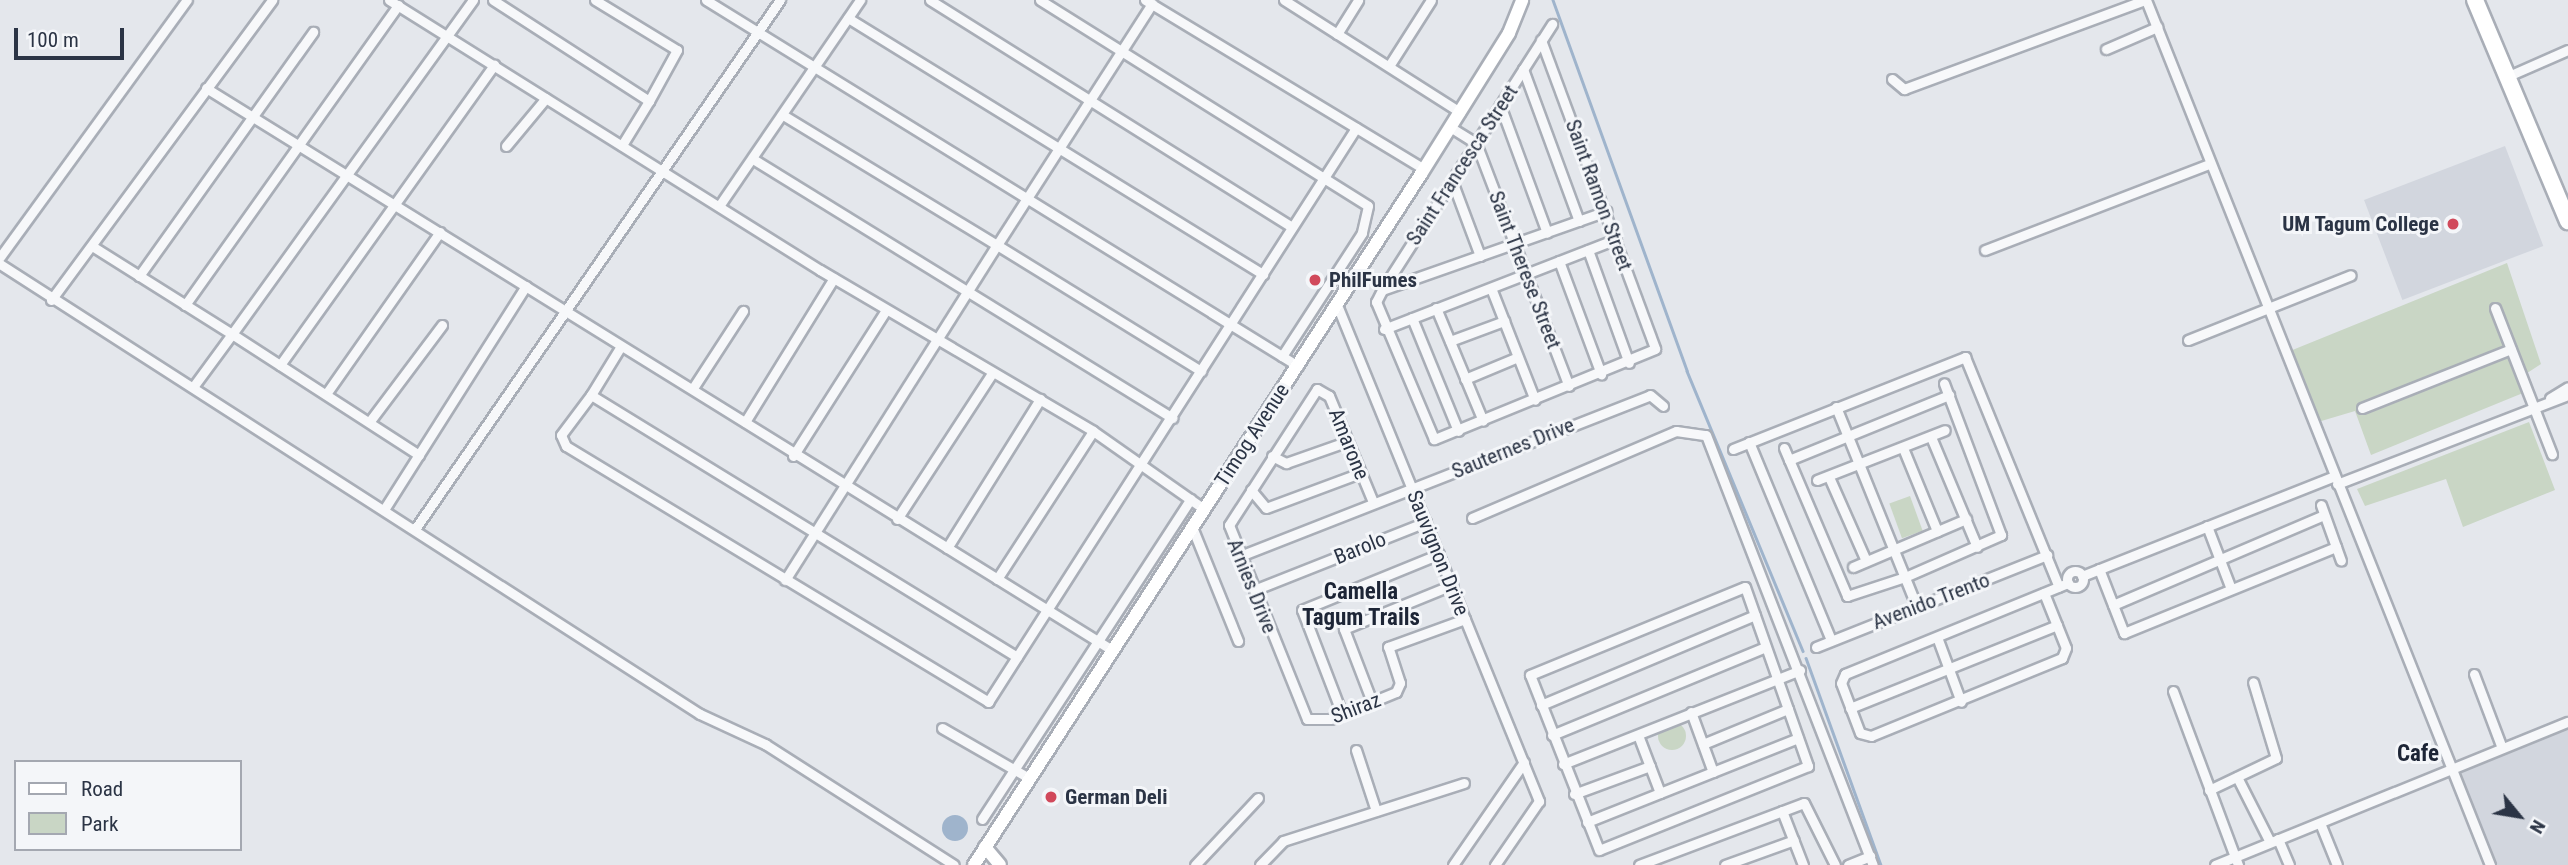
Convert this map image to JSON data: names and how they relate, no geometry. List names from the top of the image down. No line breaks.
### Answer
{"streets":{"main road":["Timog Avenue"],"street":["Saint Francesca Street","Saint Ramon Street","Saint Therese Street","Amarone","Sauternes Drive","Barolo","Sauvignon Drive","Arnies Drive","Avenido Trento","Shiraz"]},"crossings":[["Saint Francesca Street","Saint Ramon Street"],["Saint Francesca Street","Saint Therese Street"],["Timog Avenue","Sauvignon Drive"],["Amarone","Sauternes Drive"],["Amarone","Arnies Drive"],["Sauternes Drive","Sauvignon Drive"],["Sauternes Drive","Arnies Drive"],["Barolo","Sauvignon Drive"],["Barolo","Arnies Drive"],["Sauvignon Drive","Shiraz"],["Arnies Drive","Shiraz"]],"districts":["Camella Tagum Trails","Cafe"],"places":["UM Tagum College","PhilFumes","German Deli"],"legend":["Road","Park"],"scale_bar":"100 m","north":"bottom right"}
